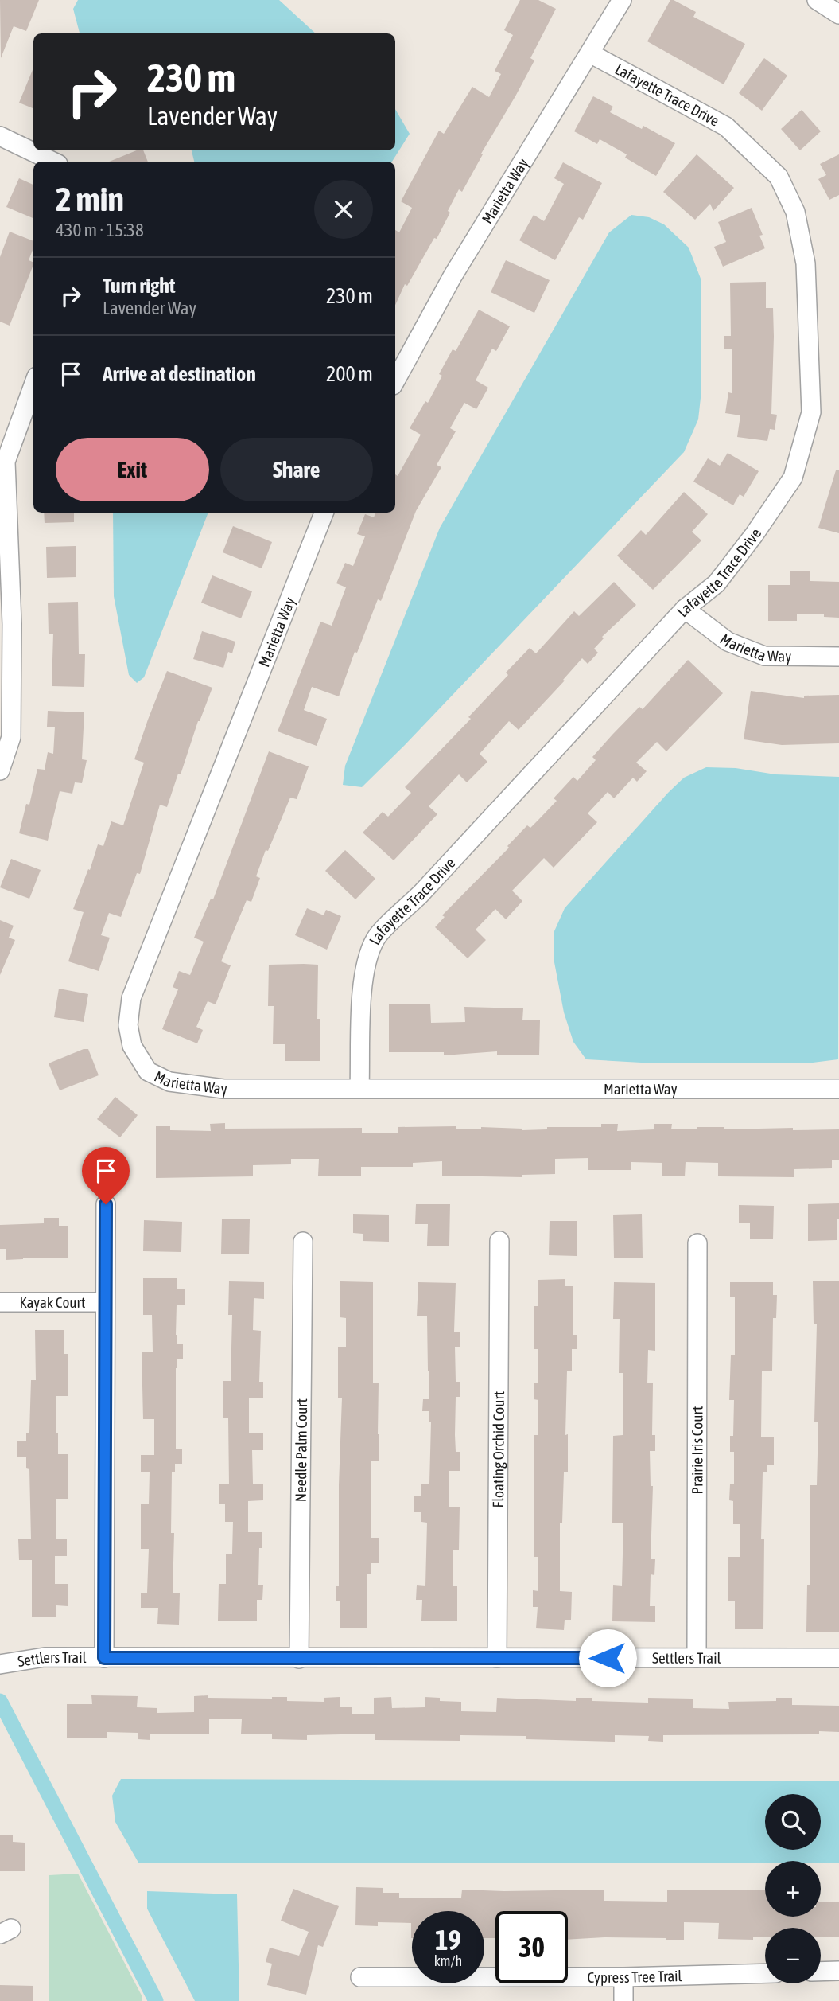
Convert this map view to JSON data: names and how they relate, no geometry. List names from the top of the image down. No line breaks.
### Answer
{"streets":{"street":["Lafayette Trace Drive","Marietta Way","Kayak Court","Floating Orchid Court","Needle Palm Court","Prairie Iris Court","Settlers Trail","Cypress Tree Trail"]},"crossings":[["Lafayette Trace Drive","Marietta Way"],["Floating Orchid Court","Settlers Trail"],["Needle Palm Court","Settlers Trail"],["Prairie Iris Court","Settlers Trail"]],"page":{"turn":["230 m","Lavender Way"],"heading":["2 min","430 m · 15:38"],"list":[{"name":"Turn right","note":"Lavender Way","value":"230 m"},{"name":"Arrive at destination","value":"200 m"}],"buttons":["Exit","Share"],"map_buttons":["+","−"],"speed":"19 km/h","limit":"30"}}
